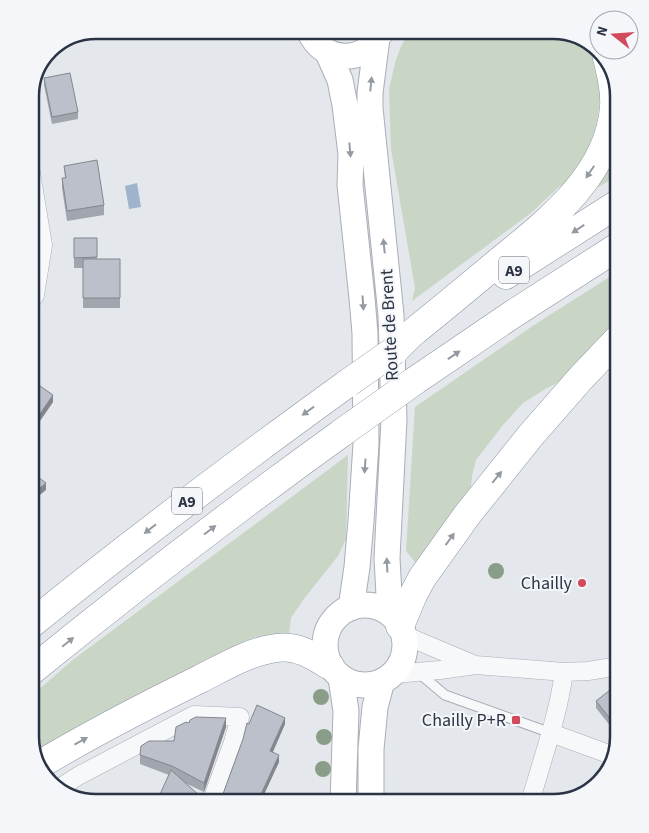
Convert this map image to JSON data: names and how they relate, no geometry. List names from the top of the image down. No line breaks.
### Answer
{"streets":{"highway":["A9"],"main road":["Route de Brent"]},"places":{"other":["Chailly"],"transit":["Chailly P+R"]},"north":"left"}
